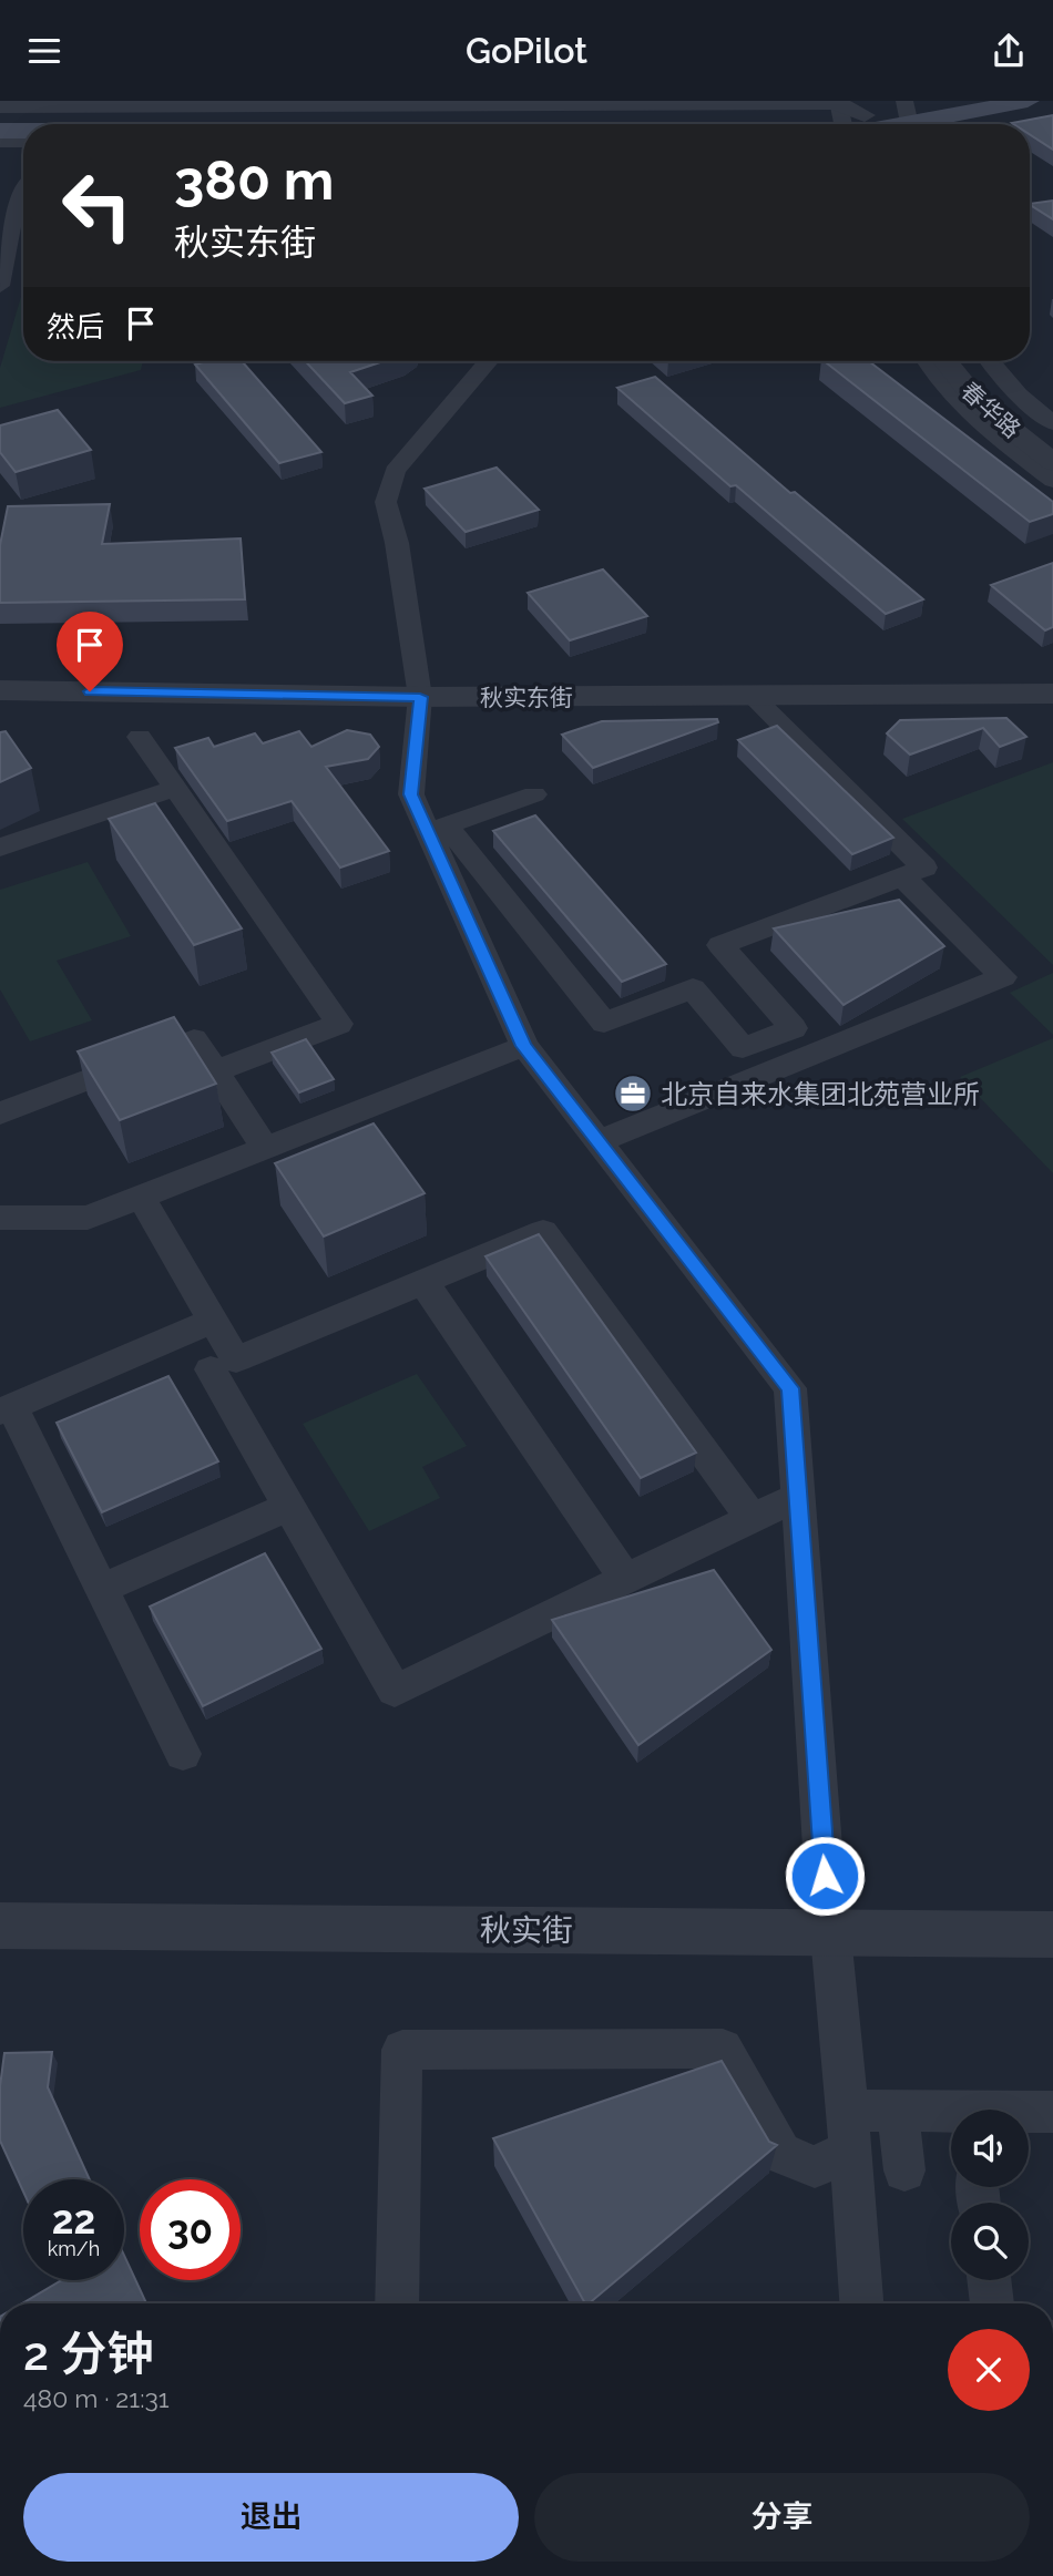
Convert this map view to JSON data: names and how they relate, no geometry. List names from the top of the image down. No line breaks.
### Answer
{"streets":{"street":["春华路","秋实东街","秋实街"]},"places":{"office":["北京自来水集团北苑营业所"]},"page":{"header":"GoPilot","turn":["380 m","秋实东街"],"then":"然后","speed":"22 km/h","limit":"30","heading":["2 分钟","480 m · 21:31"],"buttons":["退出","分享"]}}
